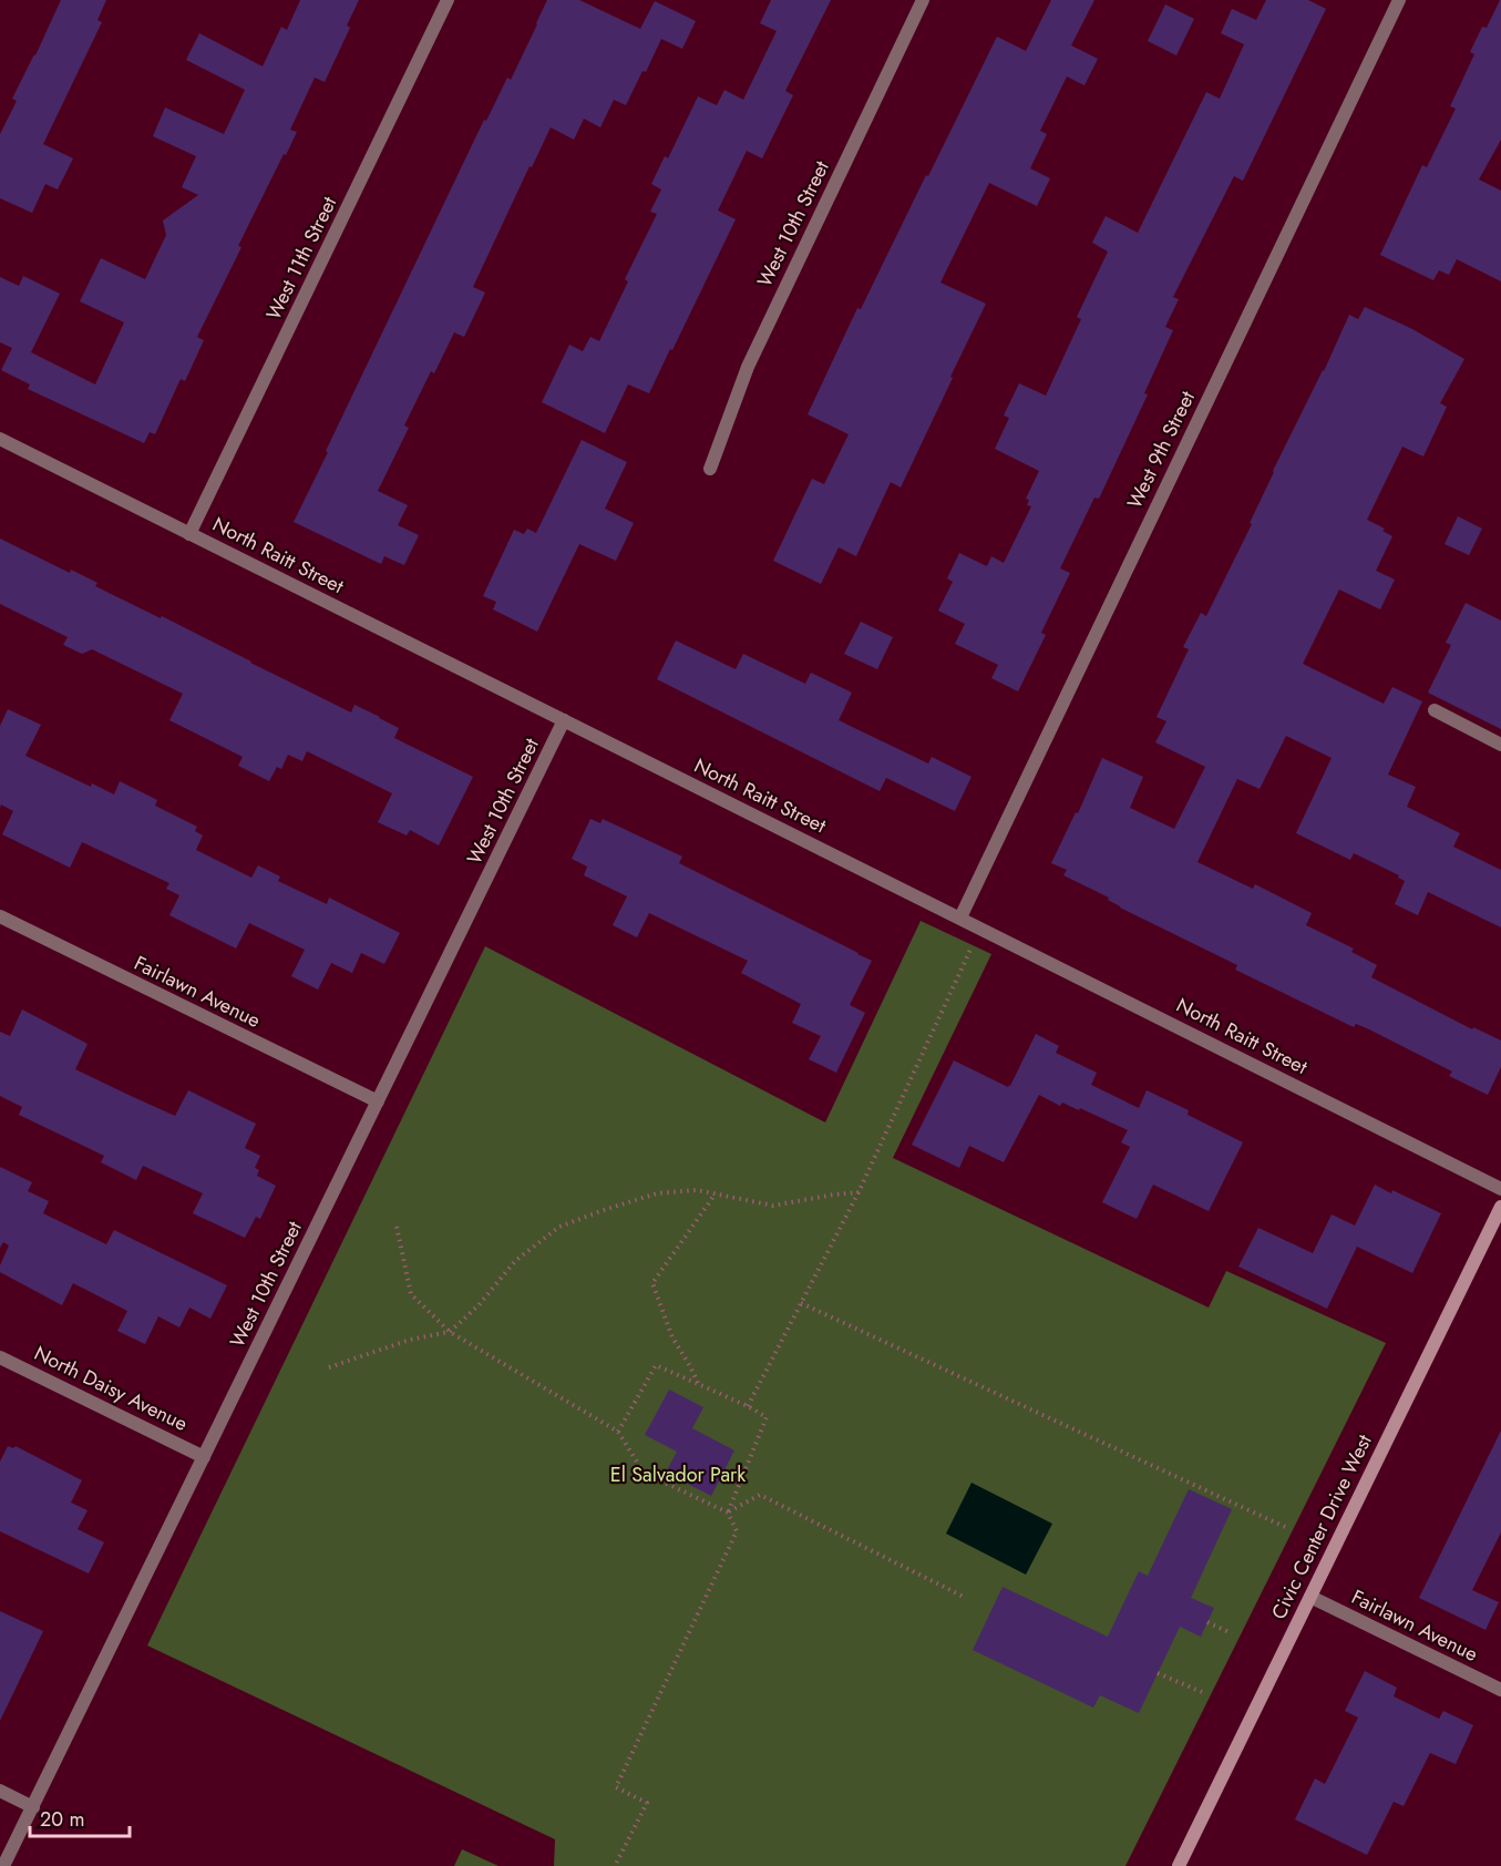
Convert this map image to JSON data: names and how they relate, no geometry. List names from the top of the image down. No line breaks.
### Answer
{"streets":{"main road":["Civic Center Drive West"],"street":["West 10th Street","West 11th Street","West 9th Street","North Raitt Street","Fairlawn Avenue","North Daisy Avenue"]},"crossings":[["West 10th Street","North Raitt Street"],["West 10th Street","Fairlawn Avenue"],["West 10th Street","North Daisy Avenue"],["West 11th Street","North Raitt Street"],["West 9th Street","North Raitt Street"],["Fairlawn Avenue","Civic Center Drive West"]],"parks":["El Salvador Park"],"scale_bar":"20 m"}
